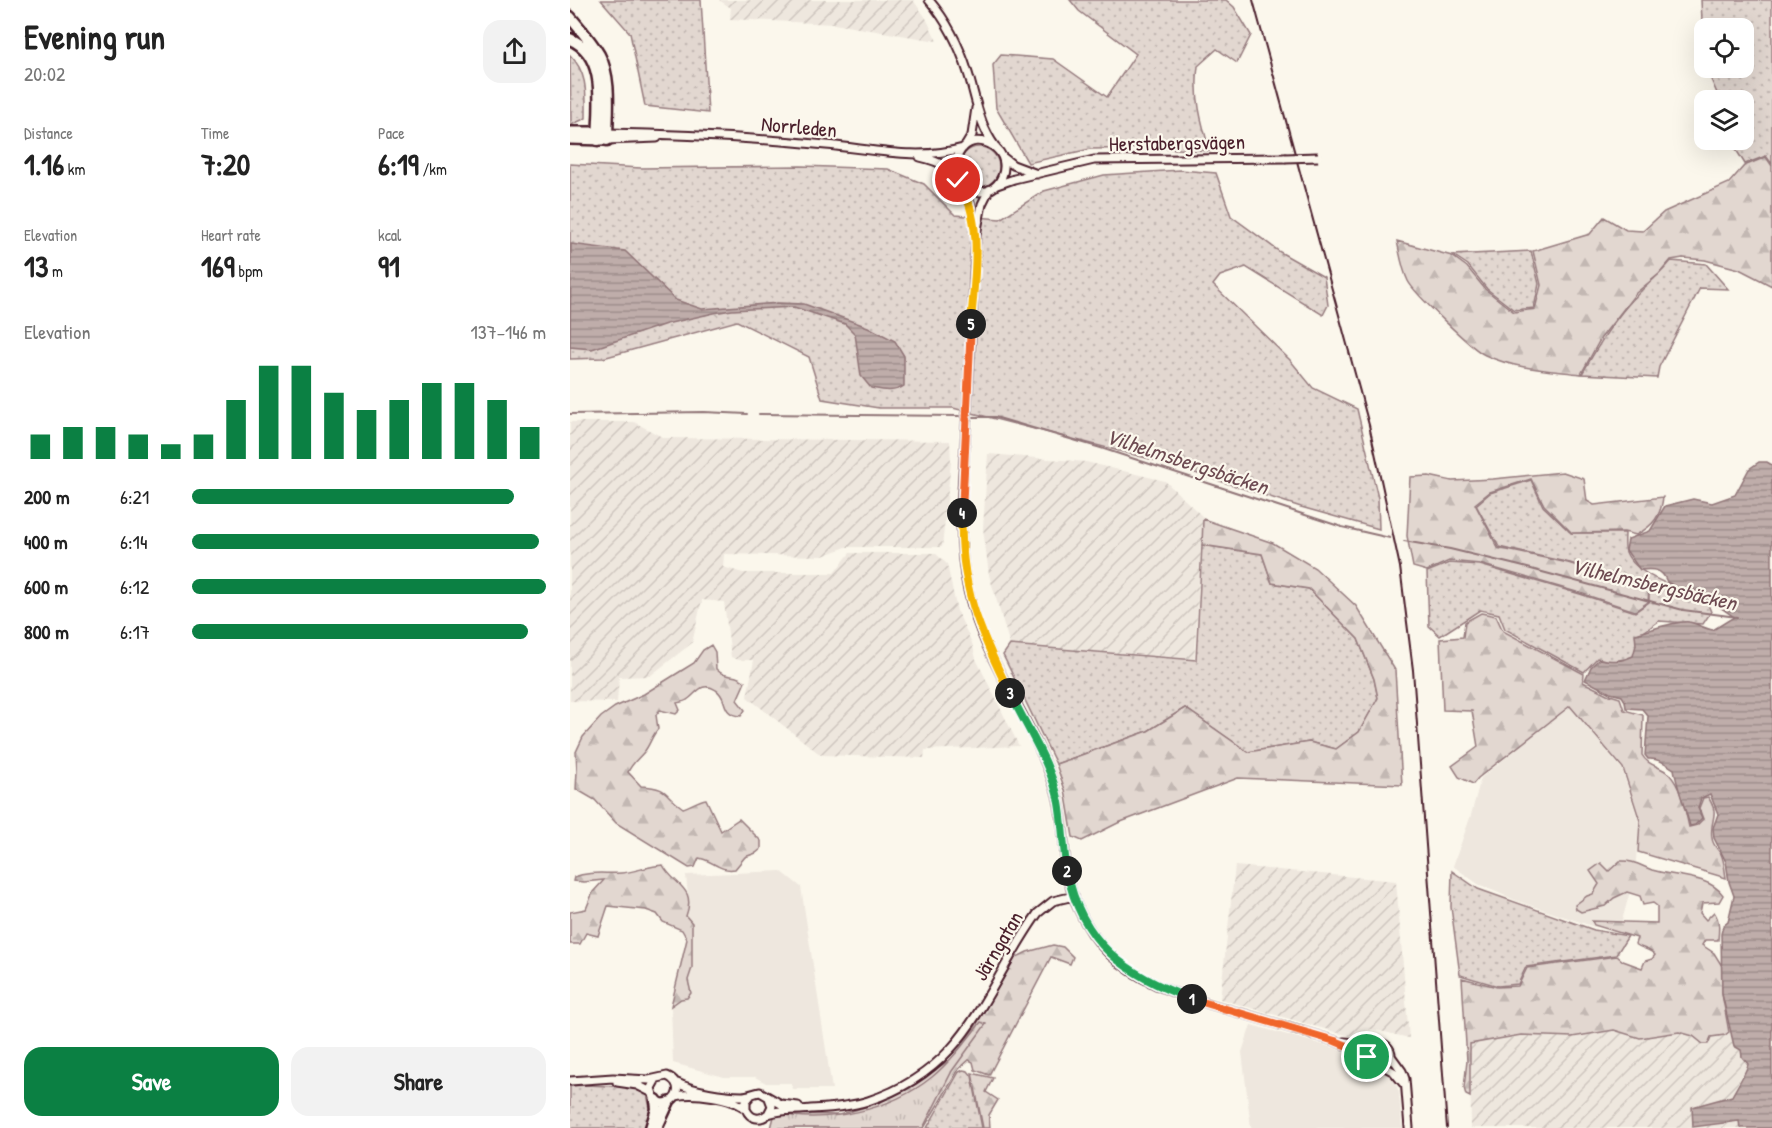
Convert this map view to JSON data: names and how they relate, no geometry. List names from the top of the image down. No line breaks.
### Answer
{"streets":{"street":["Norrleden","Herstabergsvägen","Järngatan"]},"water":["Vilhelmsbergsbäcken"],"page":{"heading":["Evening run","20:02"],"stats":[["Distance","1.16 km"],["Time","7:20"],["Pace","6:19 /km"],["Elevation","13 m"],["Heart rate","169 bpm"],["kcal","91"]],"chart":["Elevation","137–146 m"],"pins":["5","4","3","2","1"],"list":[{"name":"200 m","note":"6:21"},{"name":"400 m","note":"6:14"},{"name":"600 m","note":"6:12"},{"name":"800 m","note":"6:17"}],"buttons":["Save","Share"]}}
